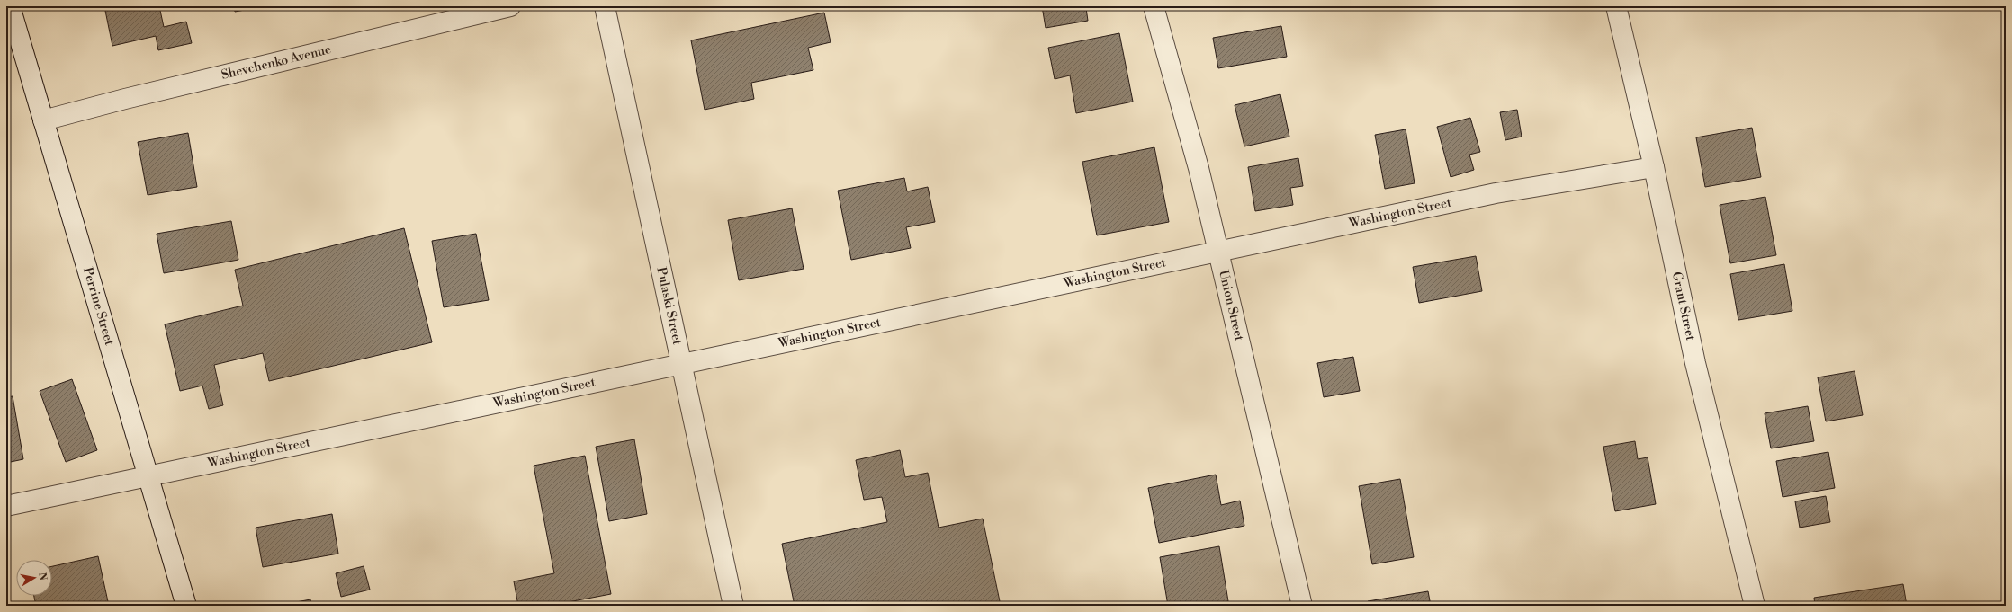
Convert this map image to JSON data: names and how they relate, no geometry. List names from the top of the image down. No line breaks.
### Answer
{"streets":{"street":["Shevchenko Avenue","Washington Street","Perrine Street","Pulaski Street","Union Street","Grant Street"]},"crossings":[["Shevchenko Avenue","Perrine Street"],["Washington Street","Perrine Street"],["Washington Street","Pulaski Street"],["Washington Street","Union Street"],["Washington Street","Grant Street"]],"north":"right"}
